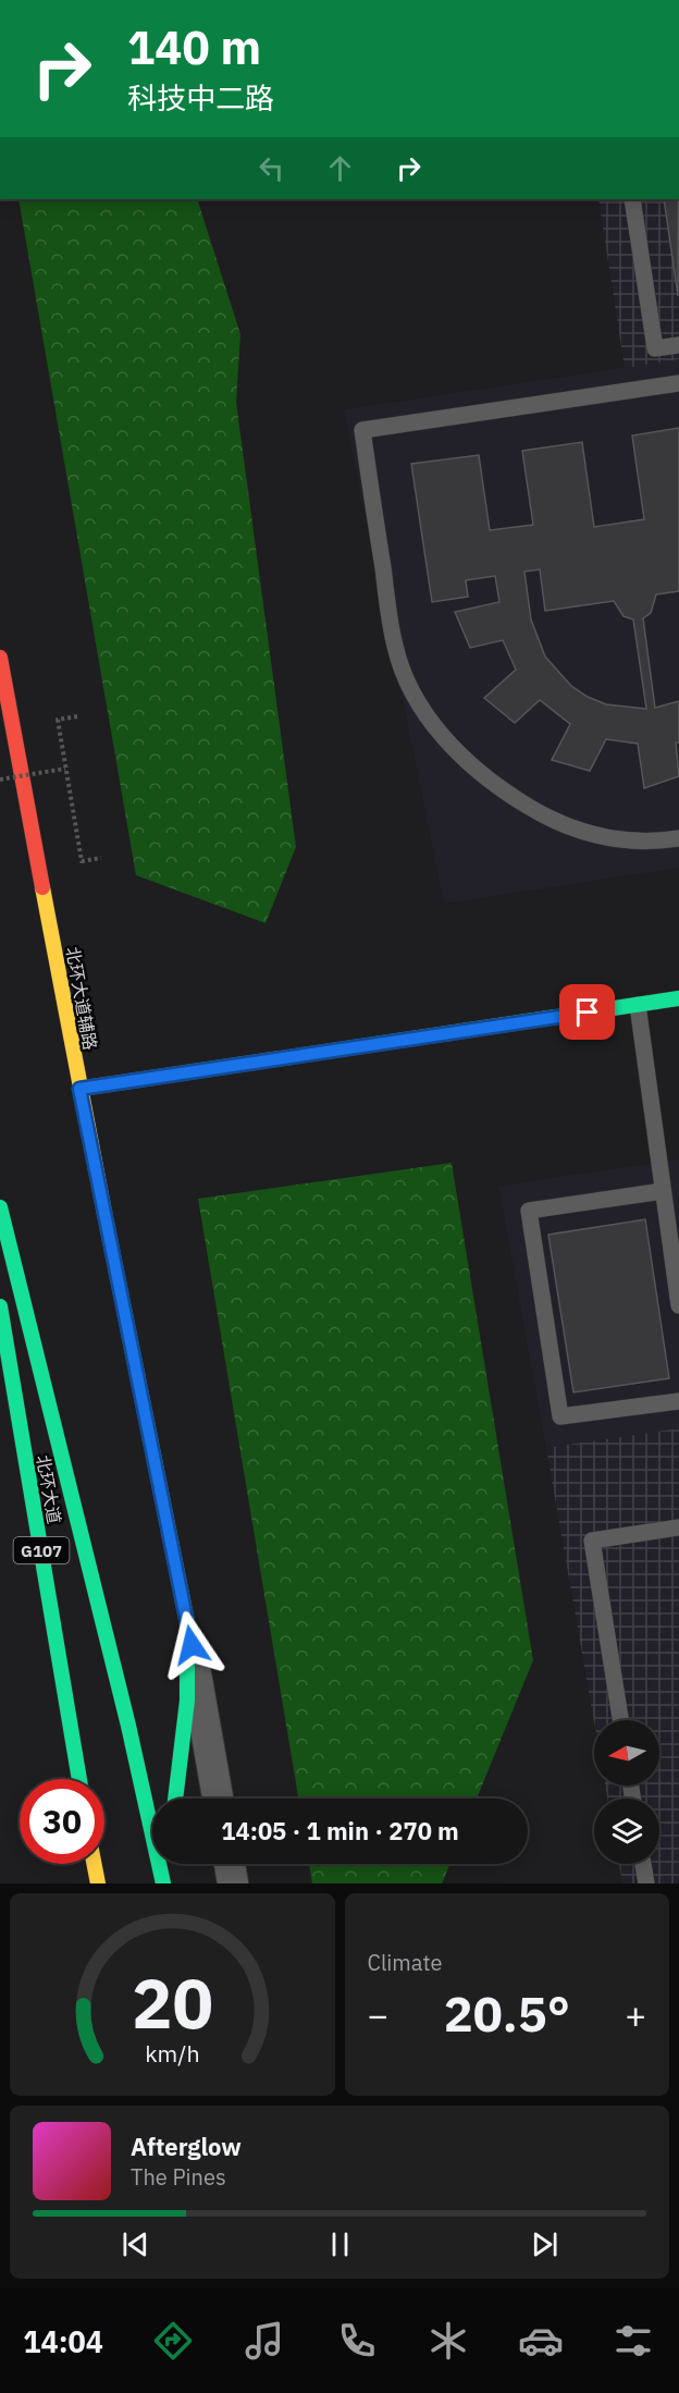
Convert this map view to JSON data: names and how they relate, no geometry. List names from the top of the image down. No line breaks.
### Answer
{"streets":{"main road":["北环大道辅路","北环大道","G107"]},"north":"left","page":{"turn":["140 m","科技中二路"],"limit":"30","trip":"14:05 · 1 min · 270 m","tile":"Climate","heat":["−","20.5°","+"],"song":["Afterglow","The Pines"],"tabs":"14:04","gauge":["20","km/h"]}}
